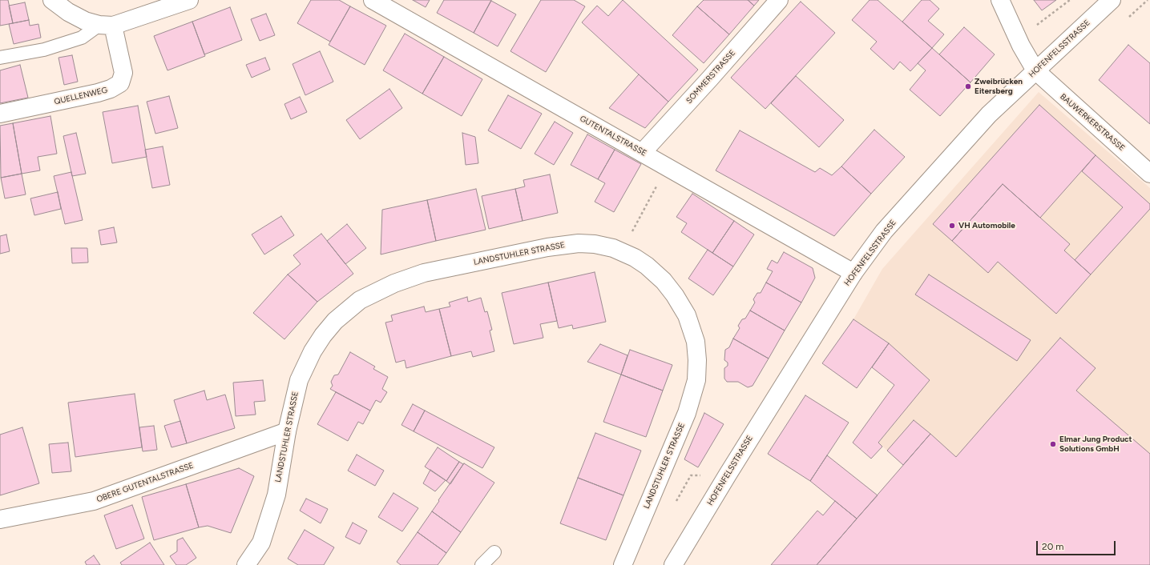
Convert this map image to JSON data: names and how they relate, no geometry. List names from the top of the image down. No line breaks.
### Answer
{"streets":{"street":["HOFENFELSSTRASSE","SOMMERSTRASSE","QUELLENWEG","BAUWERKERSTRASSE","GUTENTALSTRASSE","LANDSTUHLER STRASSE","OBERE GUTENTALSTRASSE"]},"crossings":[["HOFENFELSSTRASSE","BAUWERKERSTRASSE"],["HOFENFELSSTRASSE","GUTENTALSTRASSE"],["SOMMERSTRASSE","GUTENTALSTRASSE"],["LANDSTUHLER STRASSE","OBERE GUTENTALSTRASSE"]],"places":["Zweibrücken Eitersberg","VH Automobile","Elmar Jung Product Solutions GmbH"],"scale_bar":"20 m"}
